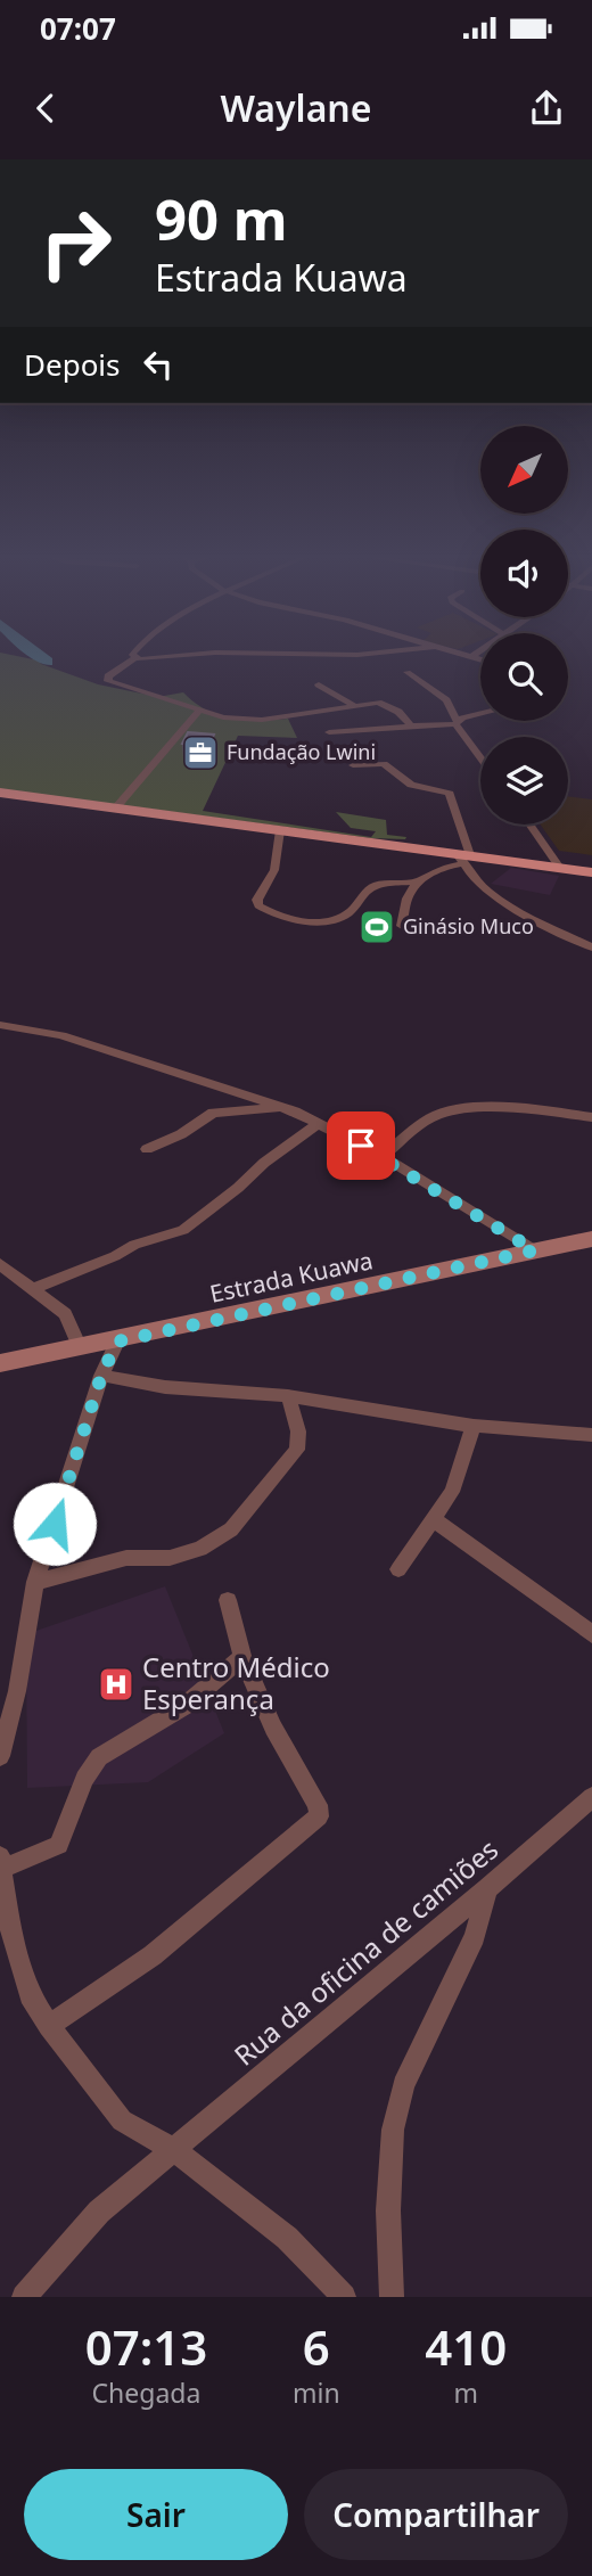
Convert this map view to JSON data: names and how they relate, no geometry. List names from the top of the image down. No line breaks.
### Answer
{"streets":{"street":["Estrada Kuawa","Rua da oficina de camiões"]},"places":{"office":["Fundação Lwini"],"sports":["Ginásio Muco"],"hospital":["Centro Médico Esperança"]},"north":"bottom left","page":{"status":"07:07","header":"Waylane","turn":["90 m","Estrada Kuawa"],"then":"Depois","eta":["07:13","Chegada","6","min","410","m"],"buttons":["Sair","Compartilhar"]}}
